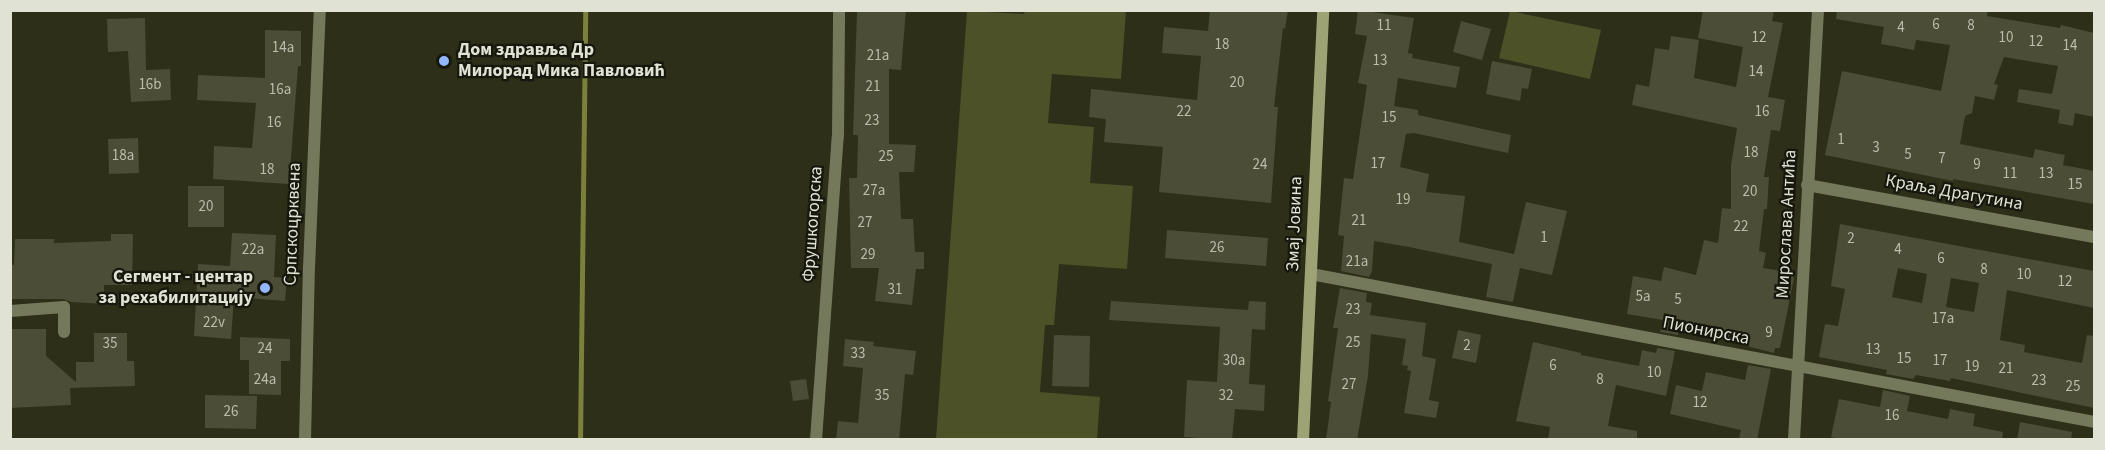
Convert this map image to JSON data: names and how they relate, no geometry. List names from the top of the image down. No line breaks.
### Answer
{"streets":{"street":["Краља Драгутина","Српскоцрквена","Фрушкогорска","Змај Јовина","Мирослава Антића","Пионирска"]},"crossings":[["Краља Драгутина","Мирослава Антића"],["Змај Јовина","Пионирска"],["Мирослава Антића","Пионирска"]],"places":["Дом здравља Др Милорад Мика Павловић","Сегмент - центар за рехабилитацију"],"house_numbers":["6","11","8","4","12","10","12","18","14","14a","21a","13","14","20","16b","21","16a","22","16","15","23","16","1","3","18","5","18a","25","7","17","24","9","18","11","13","15","27a","20","19","20","21","27","22","1","2","26","22a","4","29","6","21a","8","10","12","31","5a","5","23","17a","22v","9","25","35","2","24","13","33","15","30a","17","6","19","21","10","24a","8","23","27","25","35","32","12","26","16"]}
